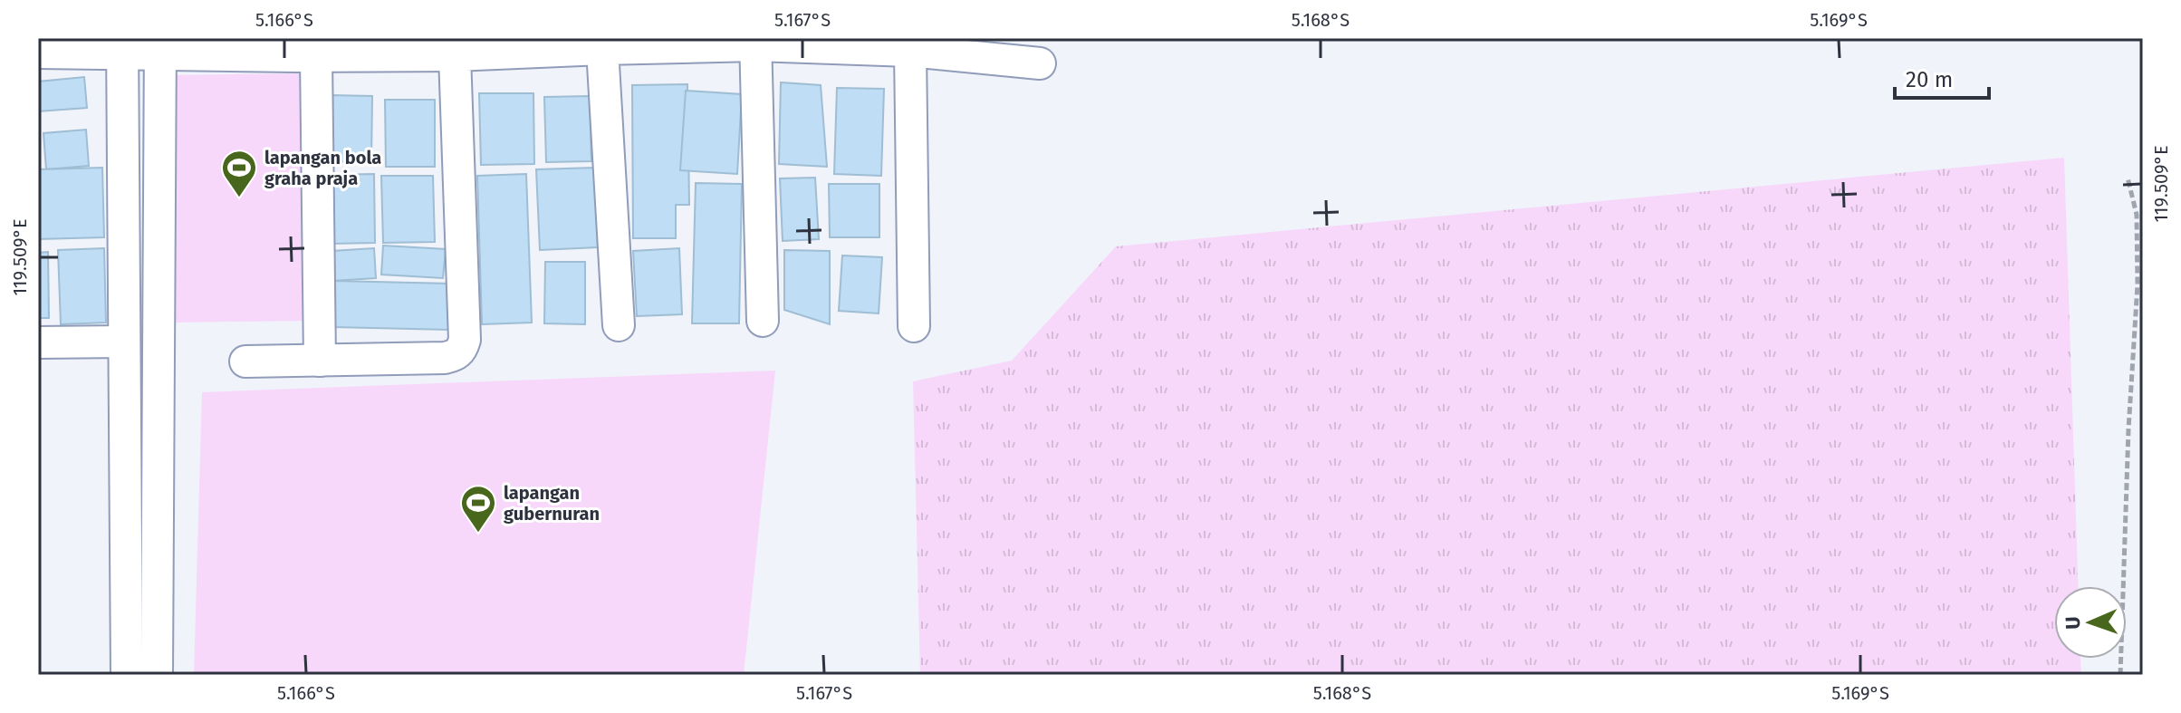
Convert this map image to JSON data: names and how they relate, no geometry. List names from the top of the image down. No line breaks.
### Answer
{"places":{"sports":["lapangan bola graha praja","lapangan gubernuran"]},"scale_bar":"20 m","north":"left","coordinates":["5.166°S","5.167°S","5.168°S","5.169°S","119.509°E"]}
